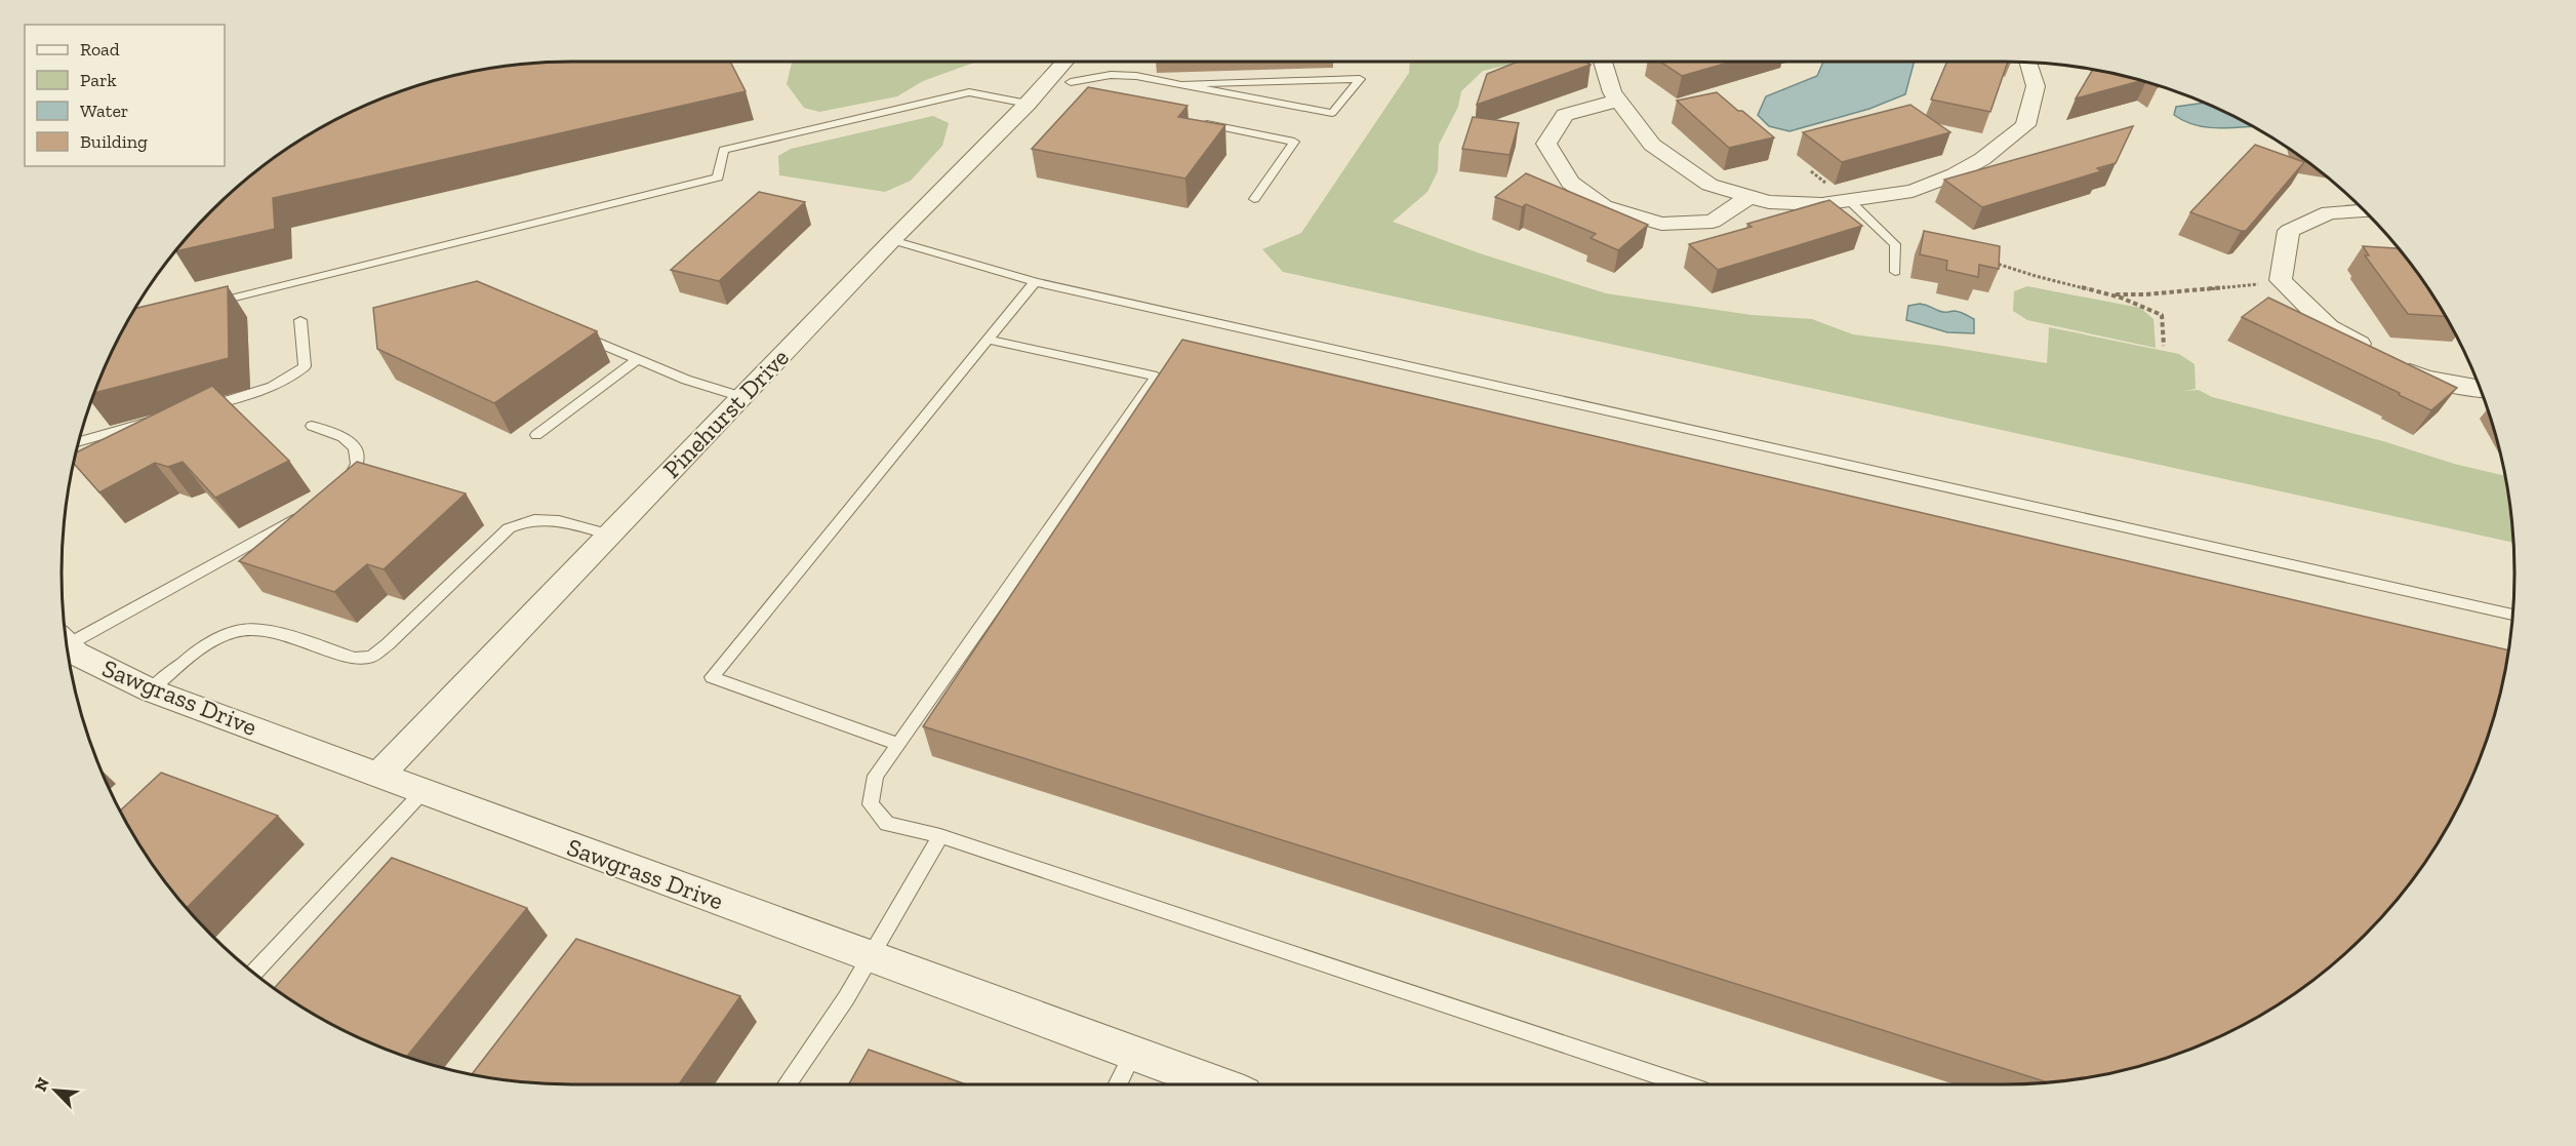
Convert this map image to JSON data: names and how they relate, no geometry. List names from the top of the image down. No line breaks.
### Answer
{"streets":{"street":["Pinehurst Drive","Sawgrass Drive"]},"crossings":[["Pinehurst Drive","Sawgrass Drive"]],"legend":["Road","Park","Water","Building"],"north":"top left"}
